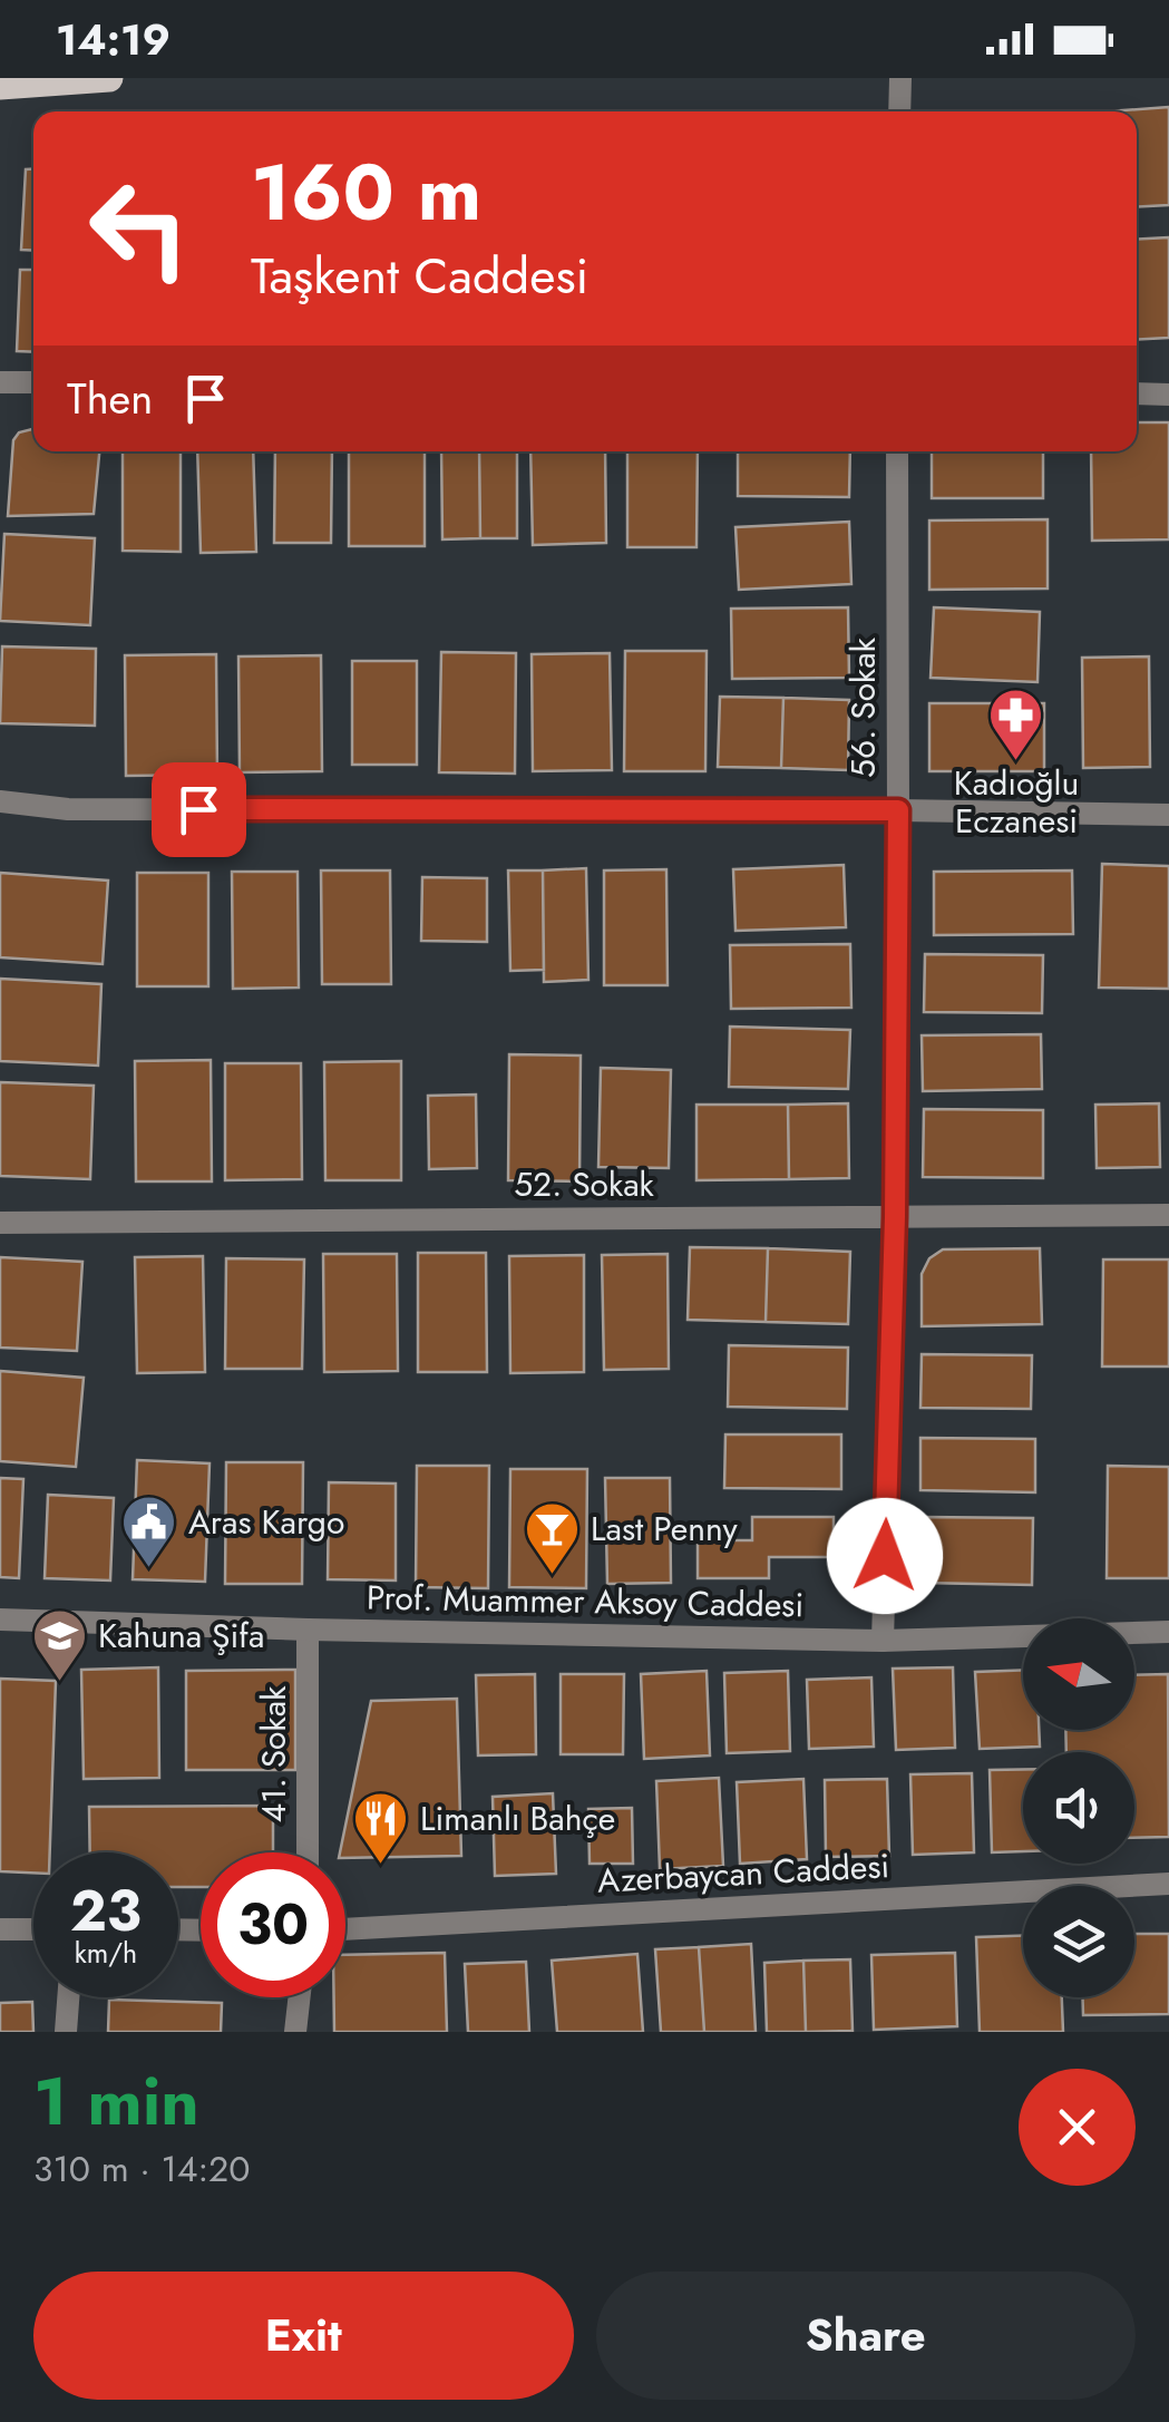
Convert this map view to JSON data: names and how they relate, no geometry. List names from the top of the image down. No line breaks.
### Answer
{"streets":{"street":["56. Sokak","52. Sokak","Prof. Muammer Aksoy Caddesi","41. Sokak","Azerbaycan Caddesi"]},"crossings":[["56. Sokak","52. Sokak"],["56. Sokak","Prof. Muammer Aksoy Caddesi"],["Prof. Muammer Aksoy Caddesi","41. Sokak"]],"places":{"pharmacy":["Kadıoğlu Eczanesi"],"public building":["Aras Kargo"],"bar":["Last Penny"],"school or university":["Kahuna Şifa"],"restaurant":["Limanlı Bahçe"]},"north":"left","page":{"status":"14:19","turn":["160 m","Taşkent Caddesi"],"then":"Then","speed":"23 km/h","limit":"30","heading":["1 min","310 m · 14:20"],"buttons":["Exit","Share"]}}
